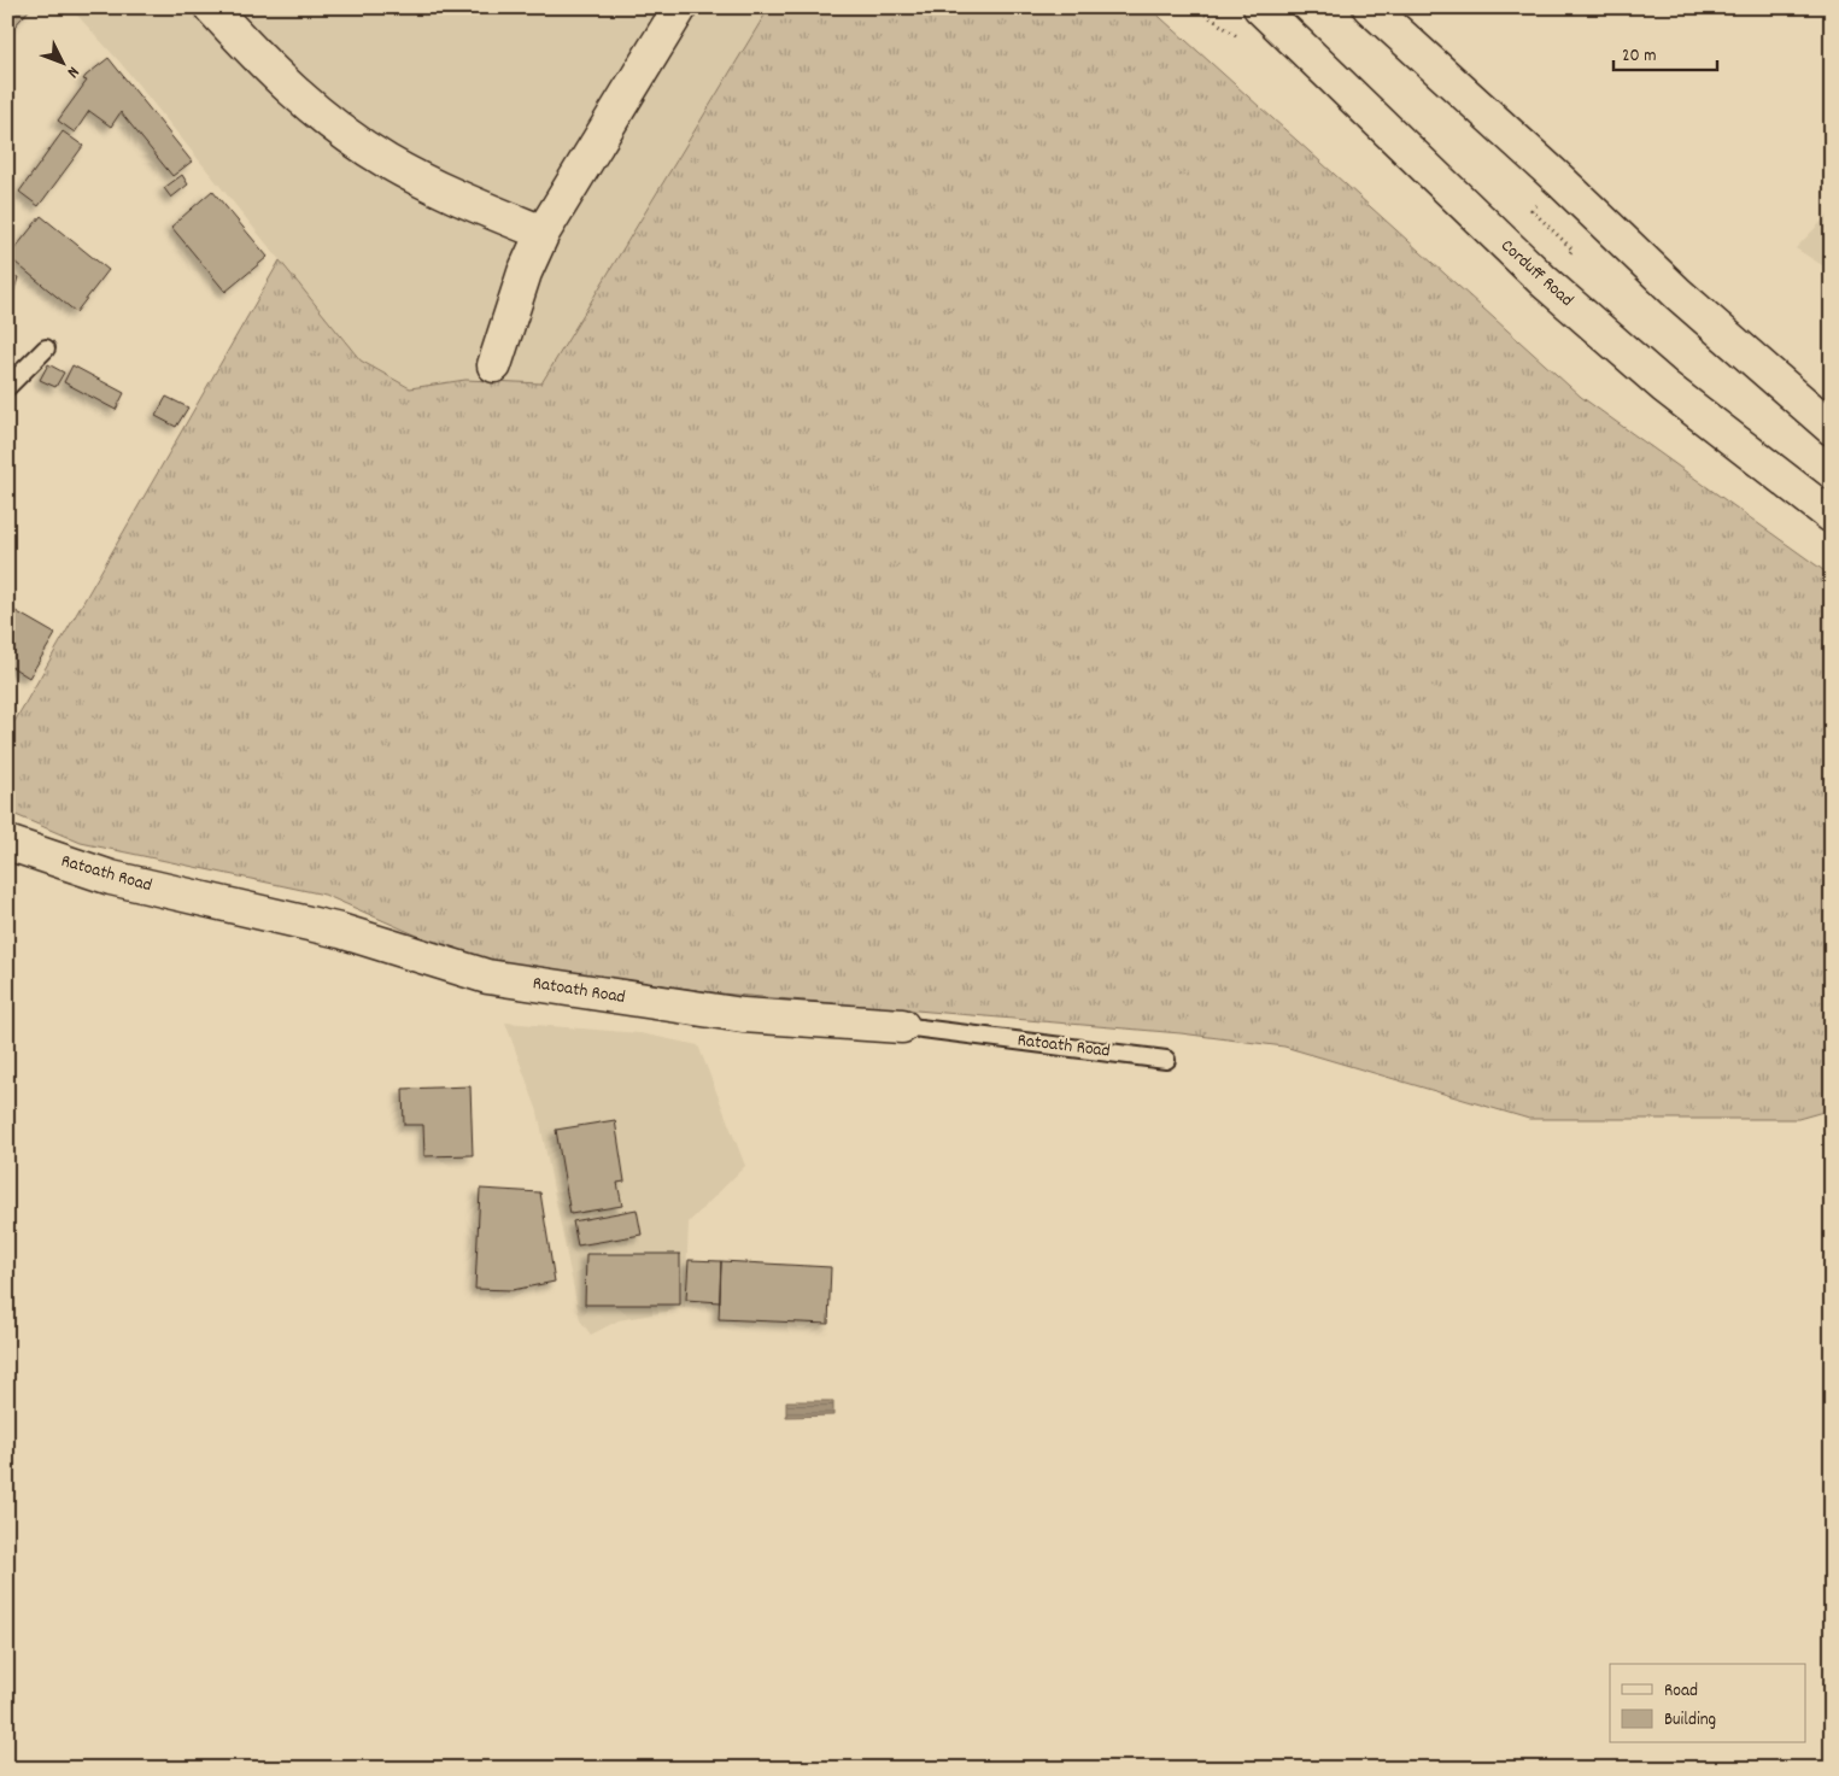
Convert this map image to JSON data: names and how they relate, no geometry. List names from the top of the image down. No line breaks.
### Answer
{"streets":{"street":["Corduff Road","Ratoath Road"]},"legend":["Road","Building"],"scale_bar":"20 m","north":"bottom right"}
